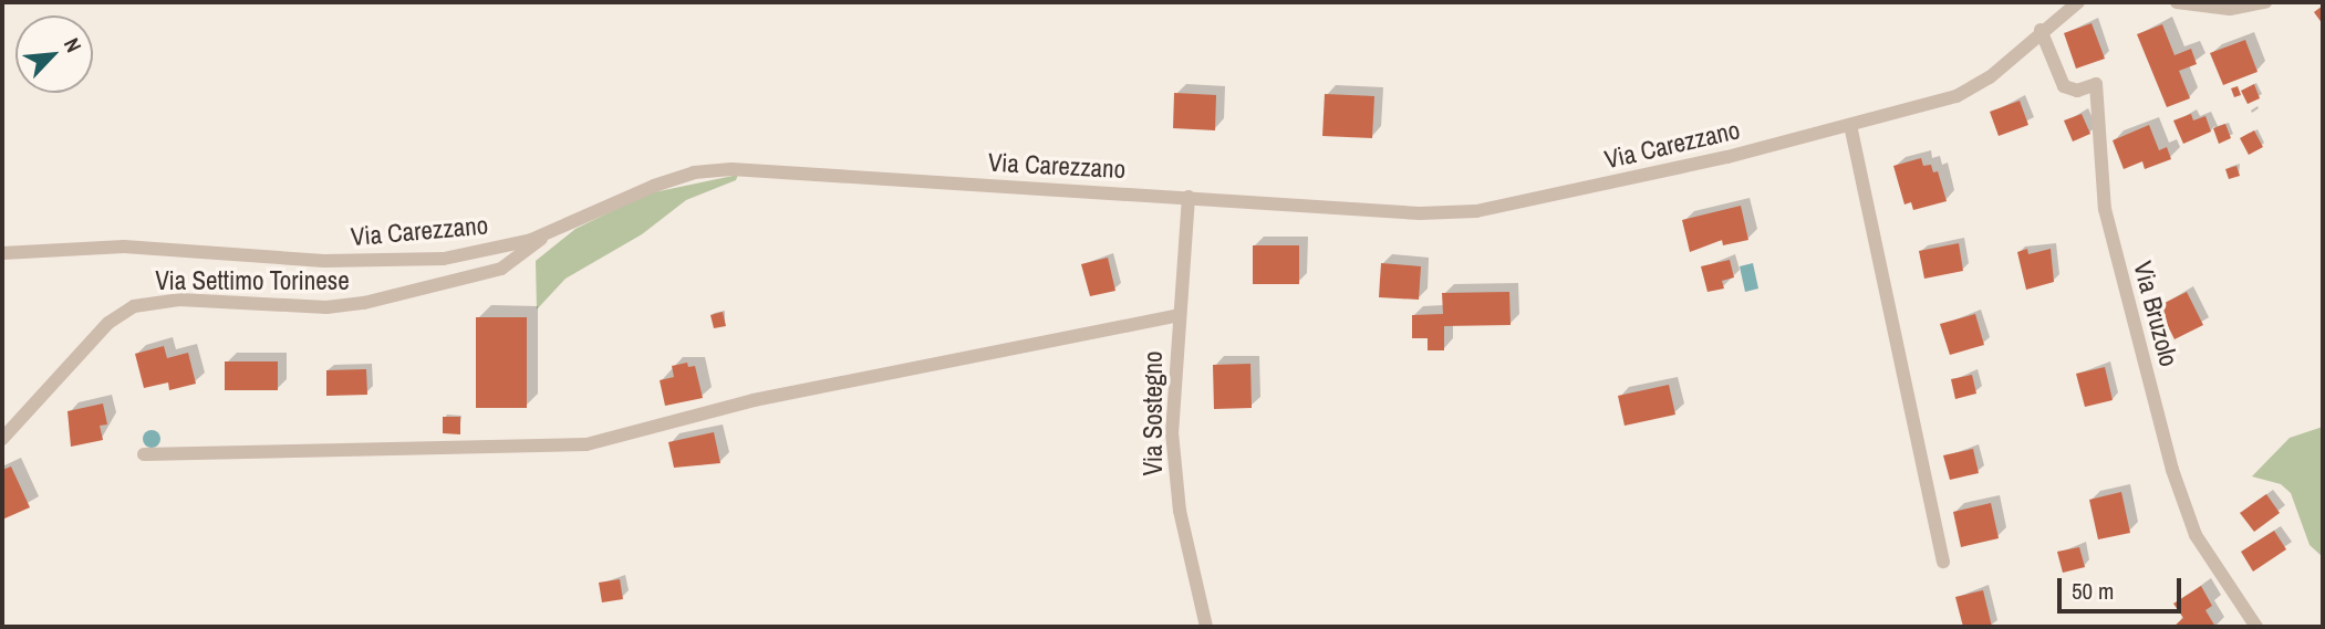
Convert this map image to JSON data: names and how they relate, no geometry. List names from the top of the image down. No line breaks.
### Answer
{"streets":{"street":["Via Carezzano","Via Settimo Torinese","Via Bruzolo","Via Sostegno"]},"crossings":[["Via Carezzano","Via Settimo Torinese"],["Via Carezzano","Via Bruzolo"],["Via Carezzano","Via Sostegno"]],"scale_bar":"50 m","north":"top right"}
